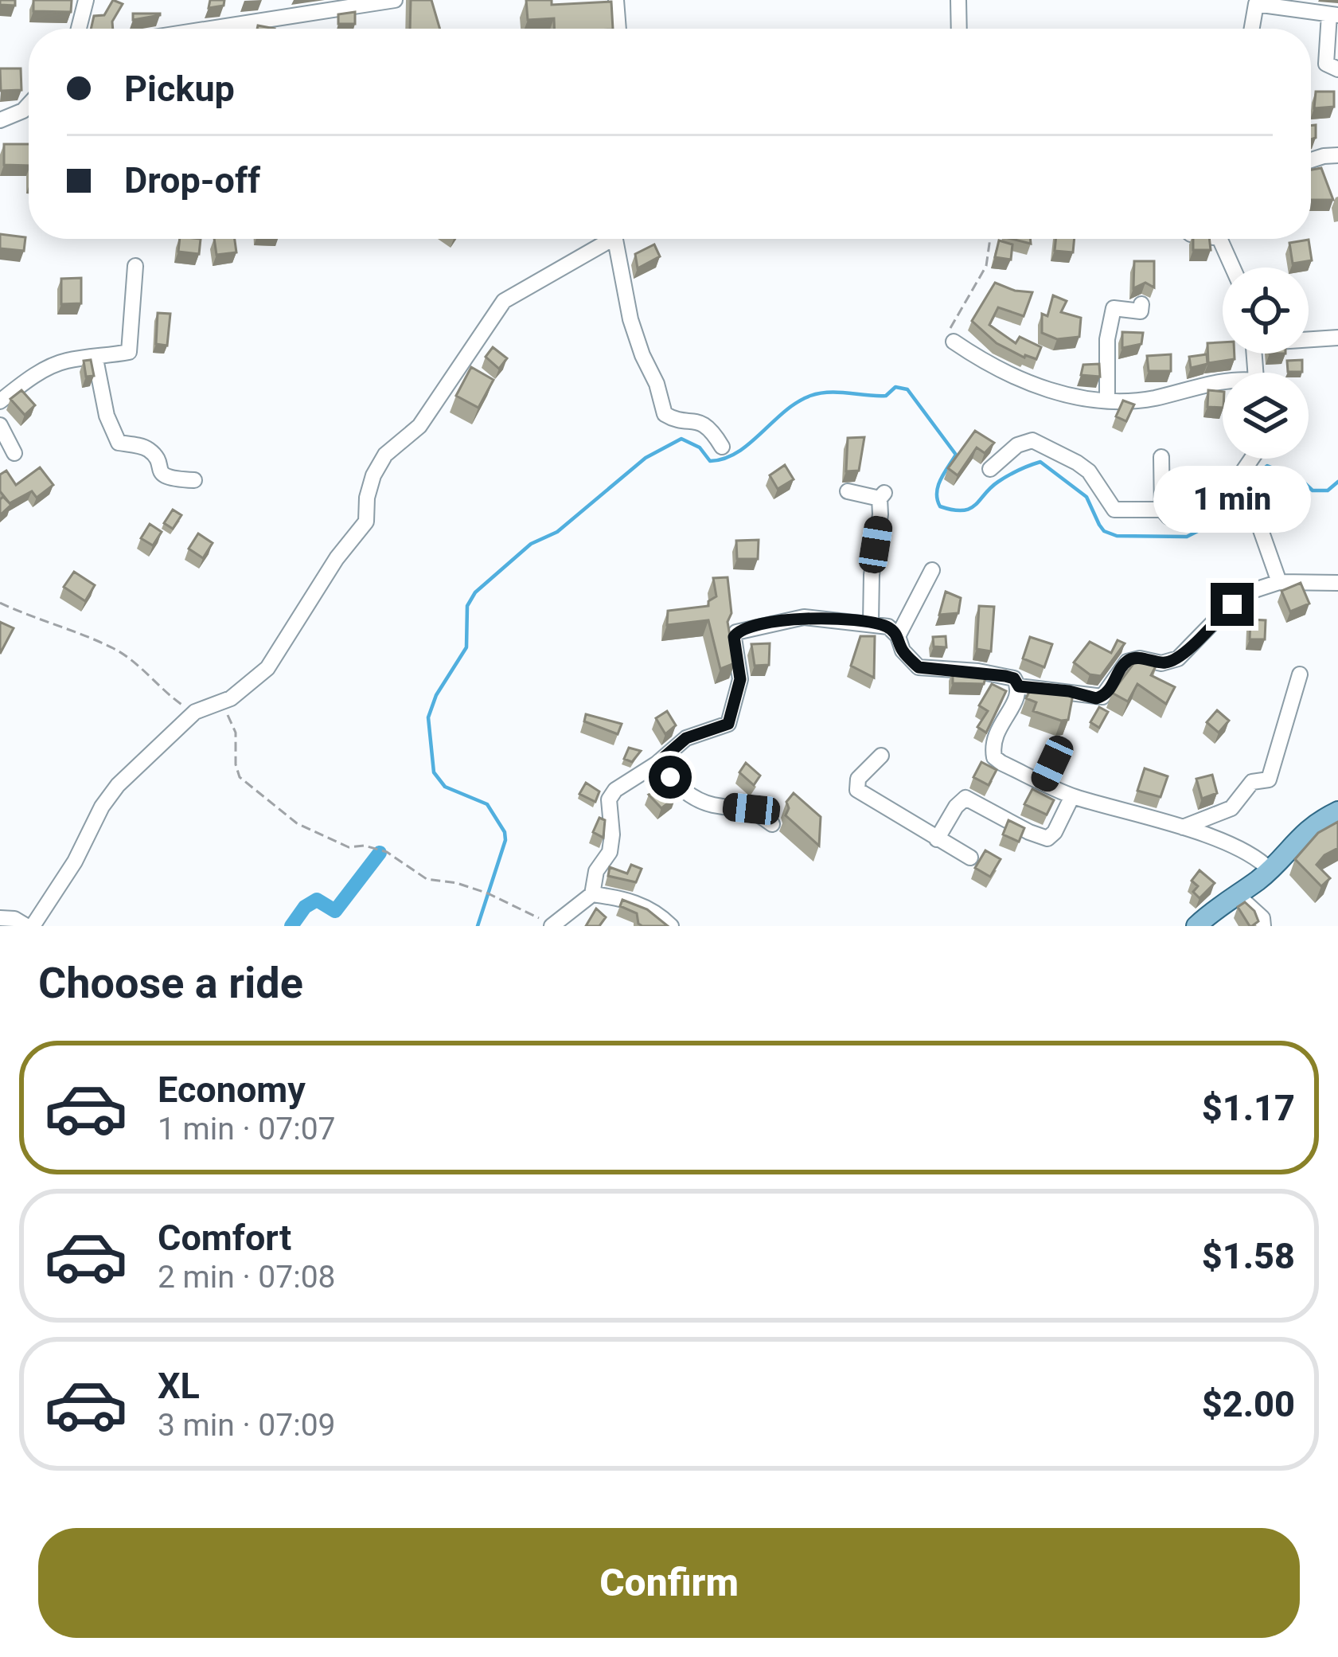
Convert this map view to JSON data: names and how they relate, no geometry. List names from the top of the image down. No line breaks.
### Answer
{"page":{"banner":["Pickup","Drop-off"],"bubble":"1 min","heading":"Choose a ride","list":[{"name":"Economy","note":"1 min · 07:07","value":"$1.17"},{"name":"Comfort","note":"2 min · 07:08","value":"$1.58"},{"name":"XL","note":"3 min · 07:09","value":"$2.00"}],"buttons":"Confirm"}}
